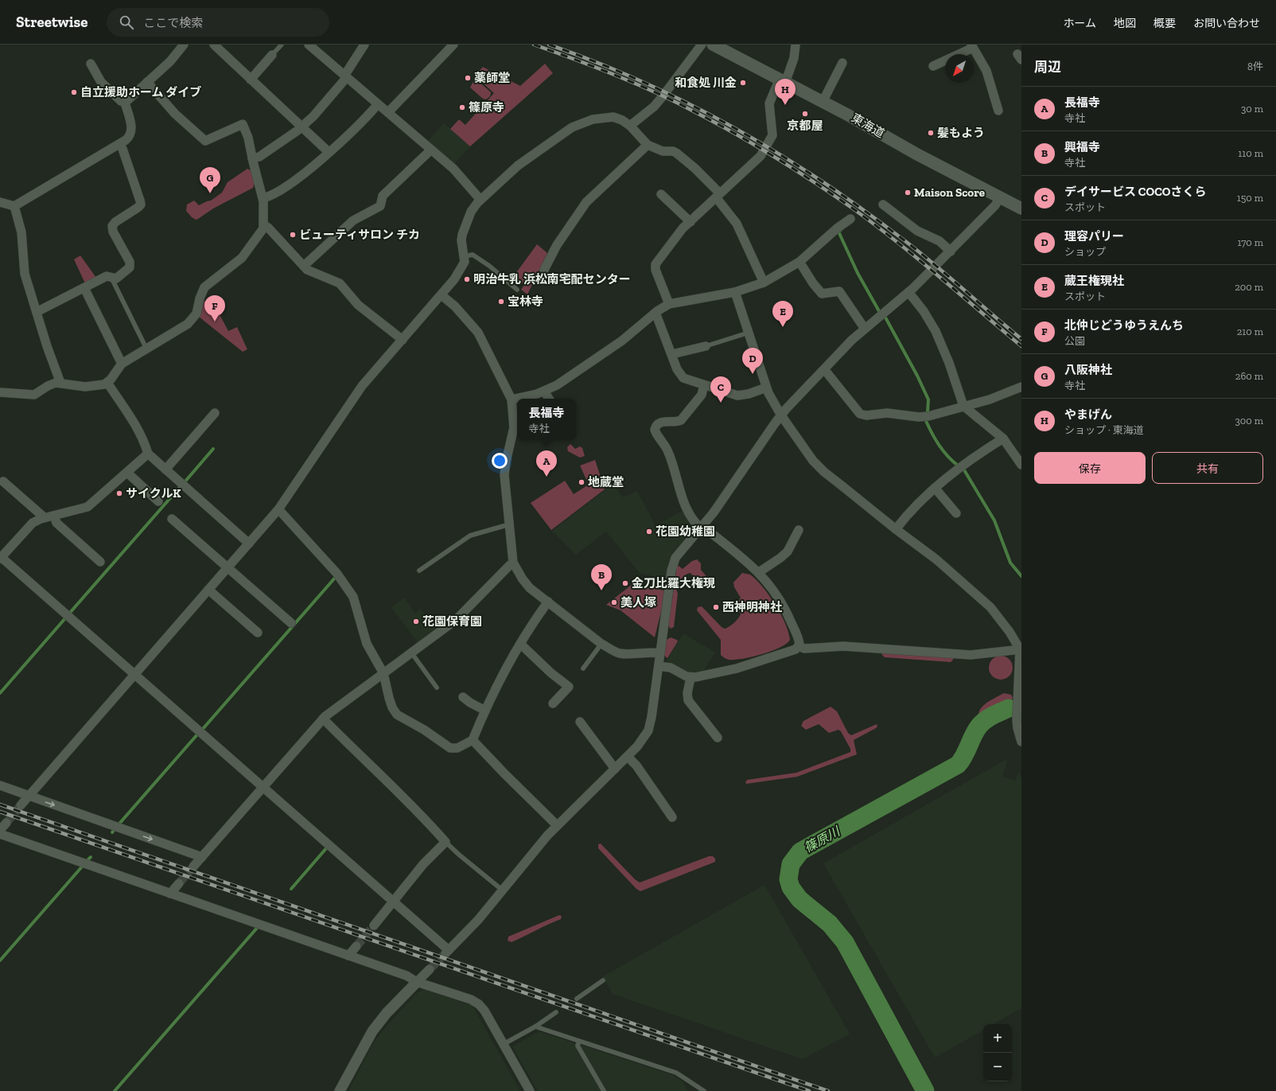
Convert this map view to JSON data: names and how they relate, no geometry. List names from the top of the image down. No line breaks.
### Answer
{"streets":{"main road":["東海道"]},"water":["篠原川"],"places":["薬師堂","和食処 川金","自立援助ホーム ダイブ","篠原寺","京都屋","髪もよう","Maison Score","ビューティサロン チカ","明治牛乳 浜松南宅配センター","宝林寺","地蔵堂","サイクルK","花園幼稚園","金刀比羅大権現","美人塚","西神明神社","花園保育園"],"north":"bottom left","page":{"header":"Streetwise","search":"ここで検索","nav":["ホーム","地図","概要","お問い合わせ"],"heading":["周辺","8件"],"pins":["H","G","F","E","D","C","A","B"],"list":[{"mark":"A","name":"長福寺","note":"寺社","value":"30 m"},{"mark":"B","name":"興福寺","note":"寺社","value":"110 m"},{"mark":"C","name":"デイサービス COCOさくら","note":"スポット","value":"150 m"},{"mark":"D","name":"理容パリー","note":"ショップ","value":"170 m"},{"mark":"E","name":"蔵王権現社","note":"スポット","value":"200 m"},{"mark":"F","name":"北仲じどうゆうえんち","note":"公園","value":"210 m"},{"mark":"G","name":"八阪神社","note":"寺社","value":"260 m"},{"mark":"H","name":"やまげん","note":"ショップ · 東海道","value":"300 m"}],"popup":["長福寺","寺社"],"buttons":["保存","共有"],"map_buttons":["+","−"]}}
